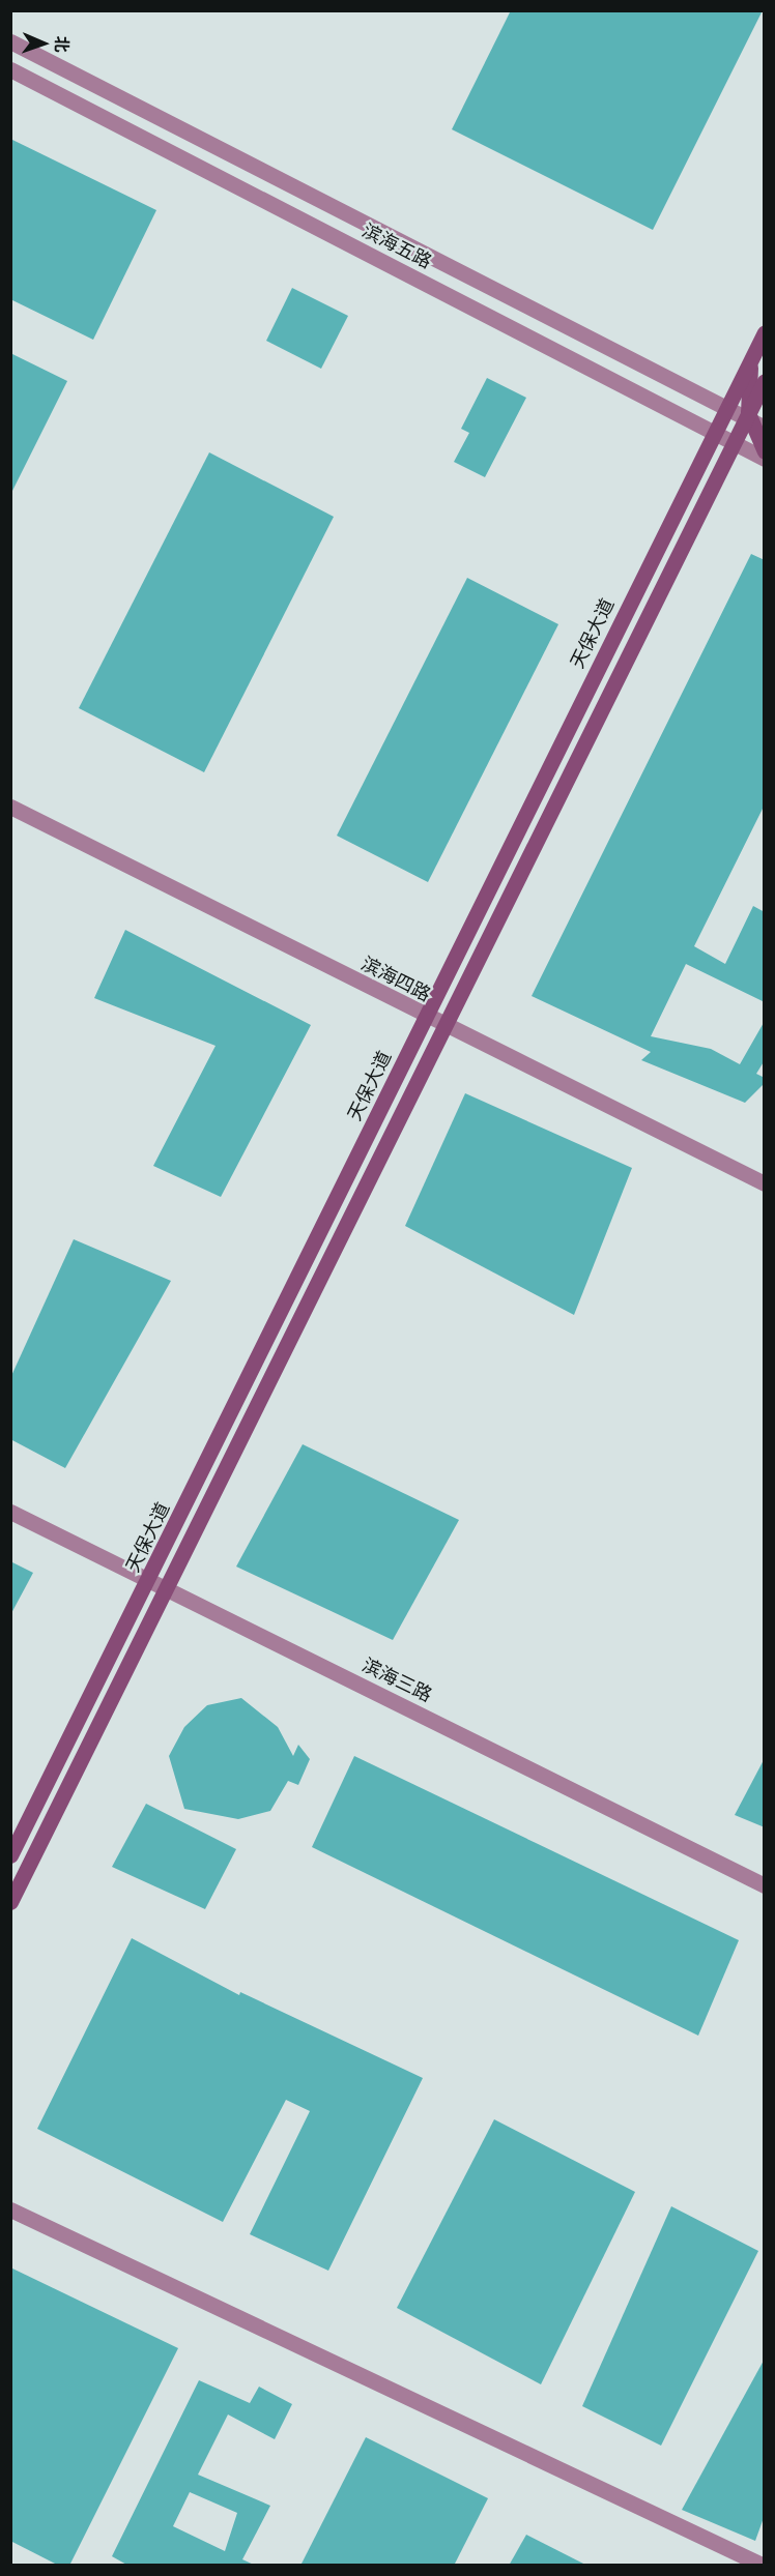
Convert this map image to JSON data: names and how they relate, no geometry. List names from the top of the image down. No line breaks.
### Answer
{"streets":{"main road":["天保大道"],"street":["滨海五路","滨海四路","滨海三路"]},"crossings":[["滨海五路","天保大道"],["天保大道","滨海四路"],["天保大道","滨海三路"]],"north":"right"}
